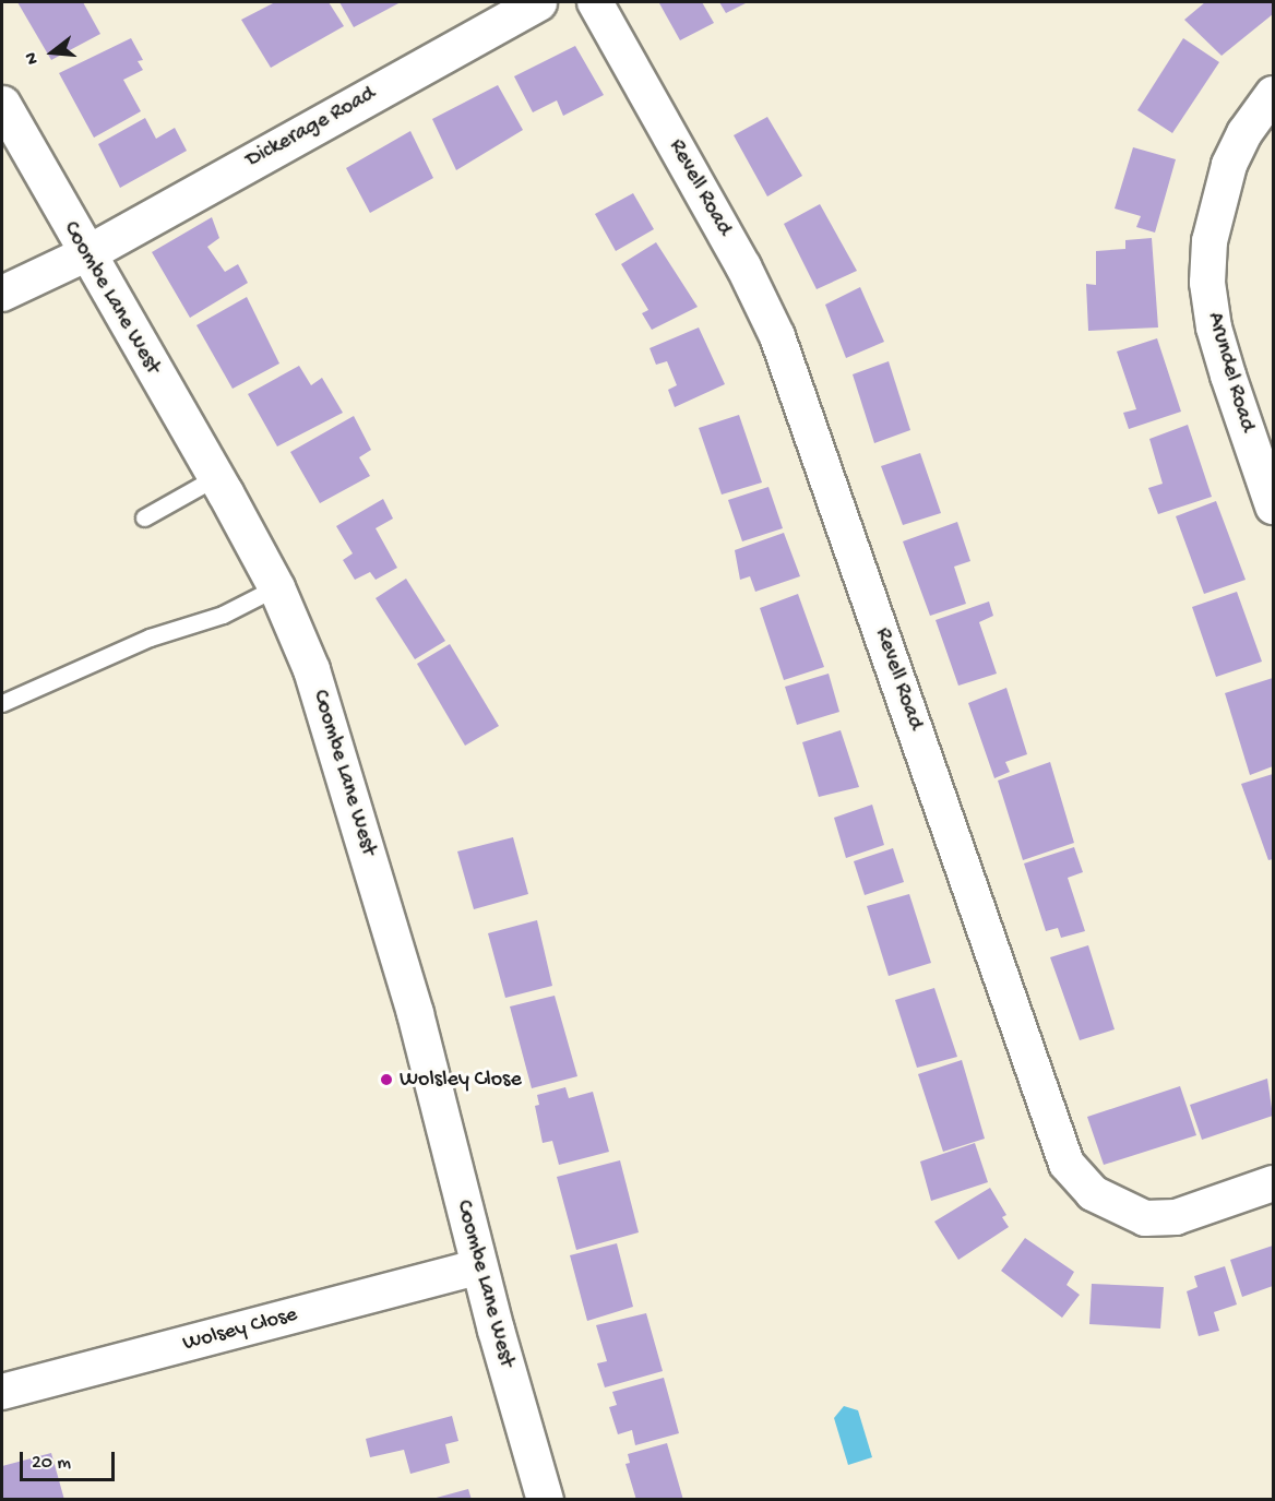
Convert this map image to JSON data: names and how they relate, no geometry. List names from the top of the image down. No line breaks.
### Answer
{"streets":{"main road":["Dickerage Road","Coombe Lane West"],"street":["Revell Road","Arundel Road","Wolsey Close"]},"crossings":[["Dickerage Road","Coombe Lane West"],["Coombe Lane West","Wolsey Close"]],"places":["Wolsley Close"],"scale_bar":"20 m","north":"left"}
